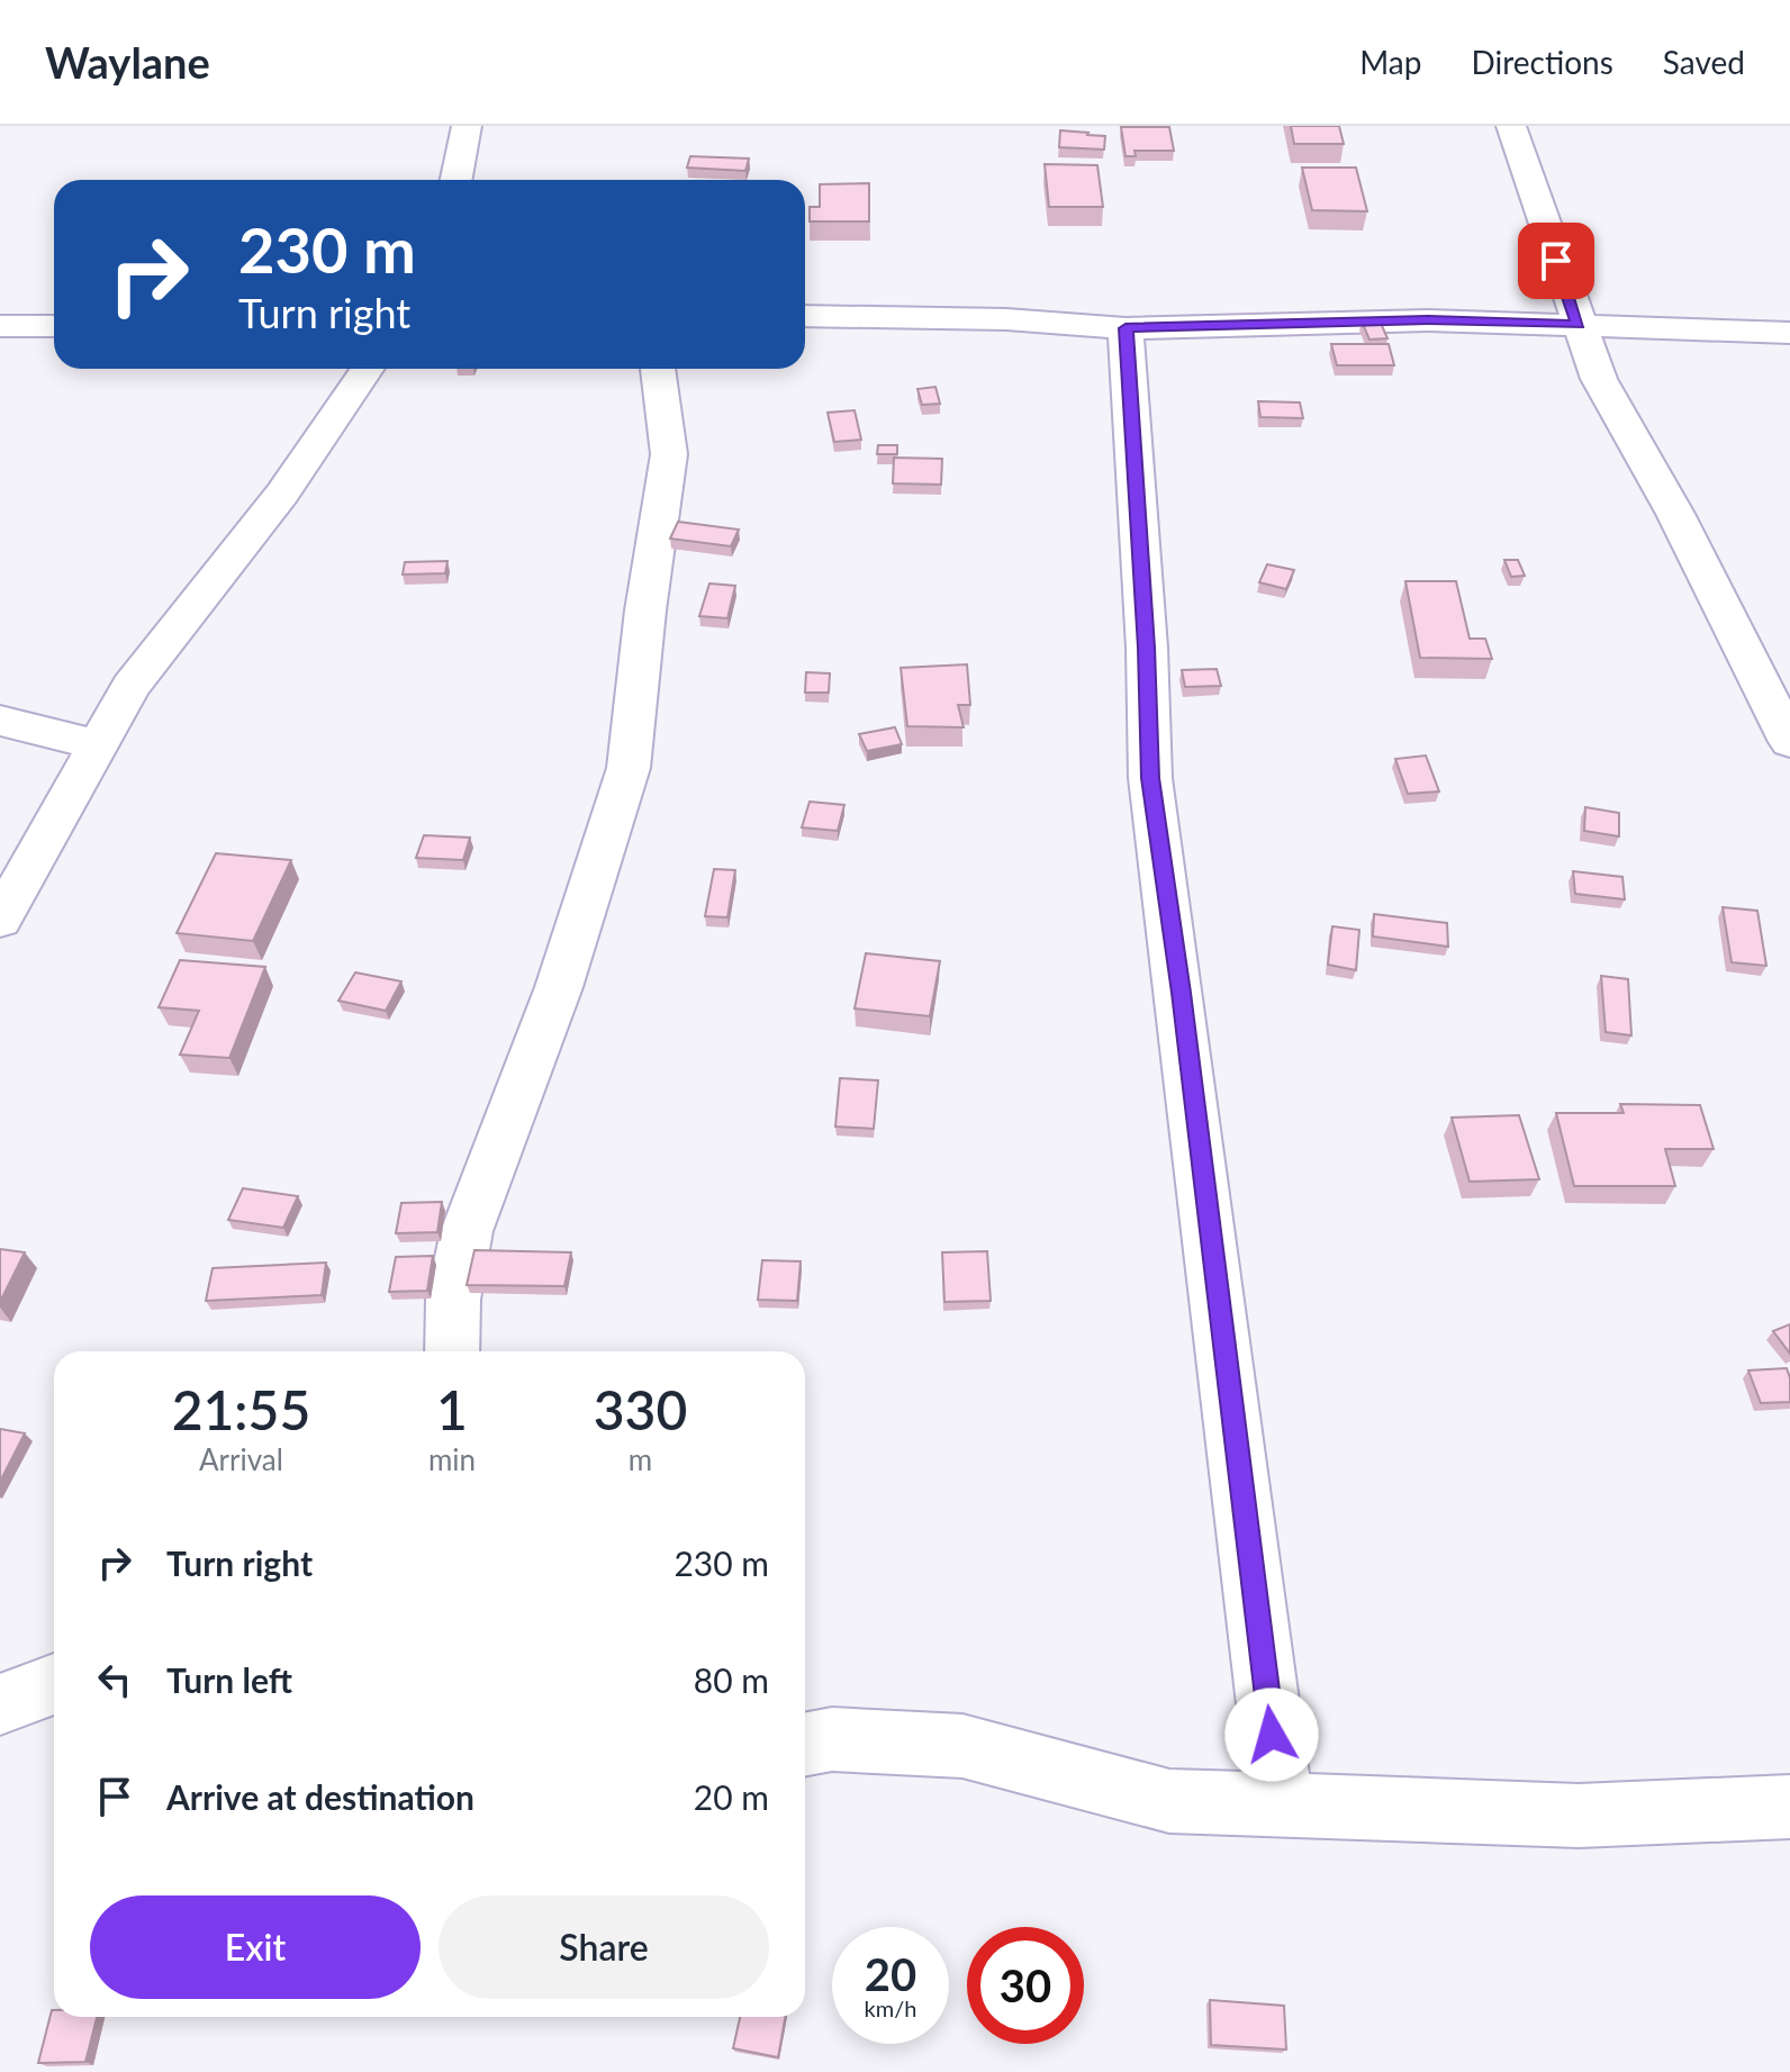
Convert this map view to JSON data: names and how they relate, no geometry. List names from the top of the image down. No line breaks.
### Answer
{"page":{"header":"Waylane","nav":["Map","Directions","Saved"],"turn":["230 m","Turn right"],"eta":["21:55","Arrival","1","min","330","m"],"list":[{"name":"Turn right","value":"230 m"},{"name":"Turn left","value":"80 m"},{"name":"Arrive at destination","value":"20 m"}],"buttons":["Exit","Share"],"speed":"20 km/h","limit":"30"}}
